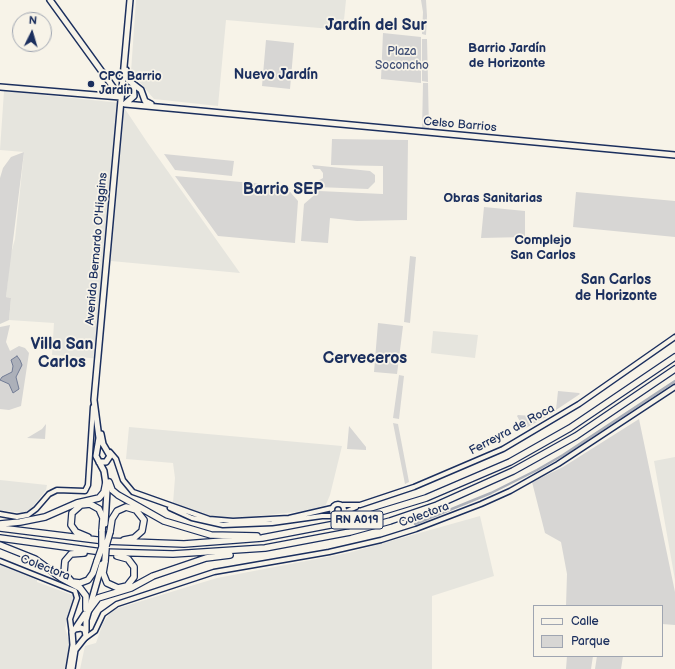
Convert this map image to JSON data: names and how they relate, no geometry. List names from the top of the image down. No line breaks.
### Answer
{"streets":{"highway":["RN A019"],"main road":["Celso Barrios","Avenida Bernardo O'Higgins"],"street":["Ferreyra de Roca","Colectora"]},"crossings":[["Celso Barrios","Avenida Bernardo O'Higgins"],["Avenida Bernardo O'Higgins","Ferreyra de Roca"]],"districts":["Jardín del Sur","Barrio Jardín de Horizonte","Nuevo Jardín","Barrio SEP","Obras Sanitarias","Complejo San Carlos","San Carlos de Horizonte","Villa San Carlos","Cerveceros"],"parks":["Plaza Soconcho"],"places":["CPC Barrio Jardín"],"legend":["Calle","Parque"],"north":"top"}
